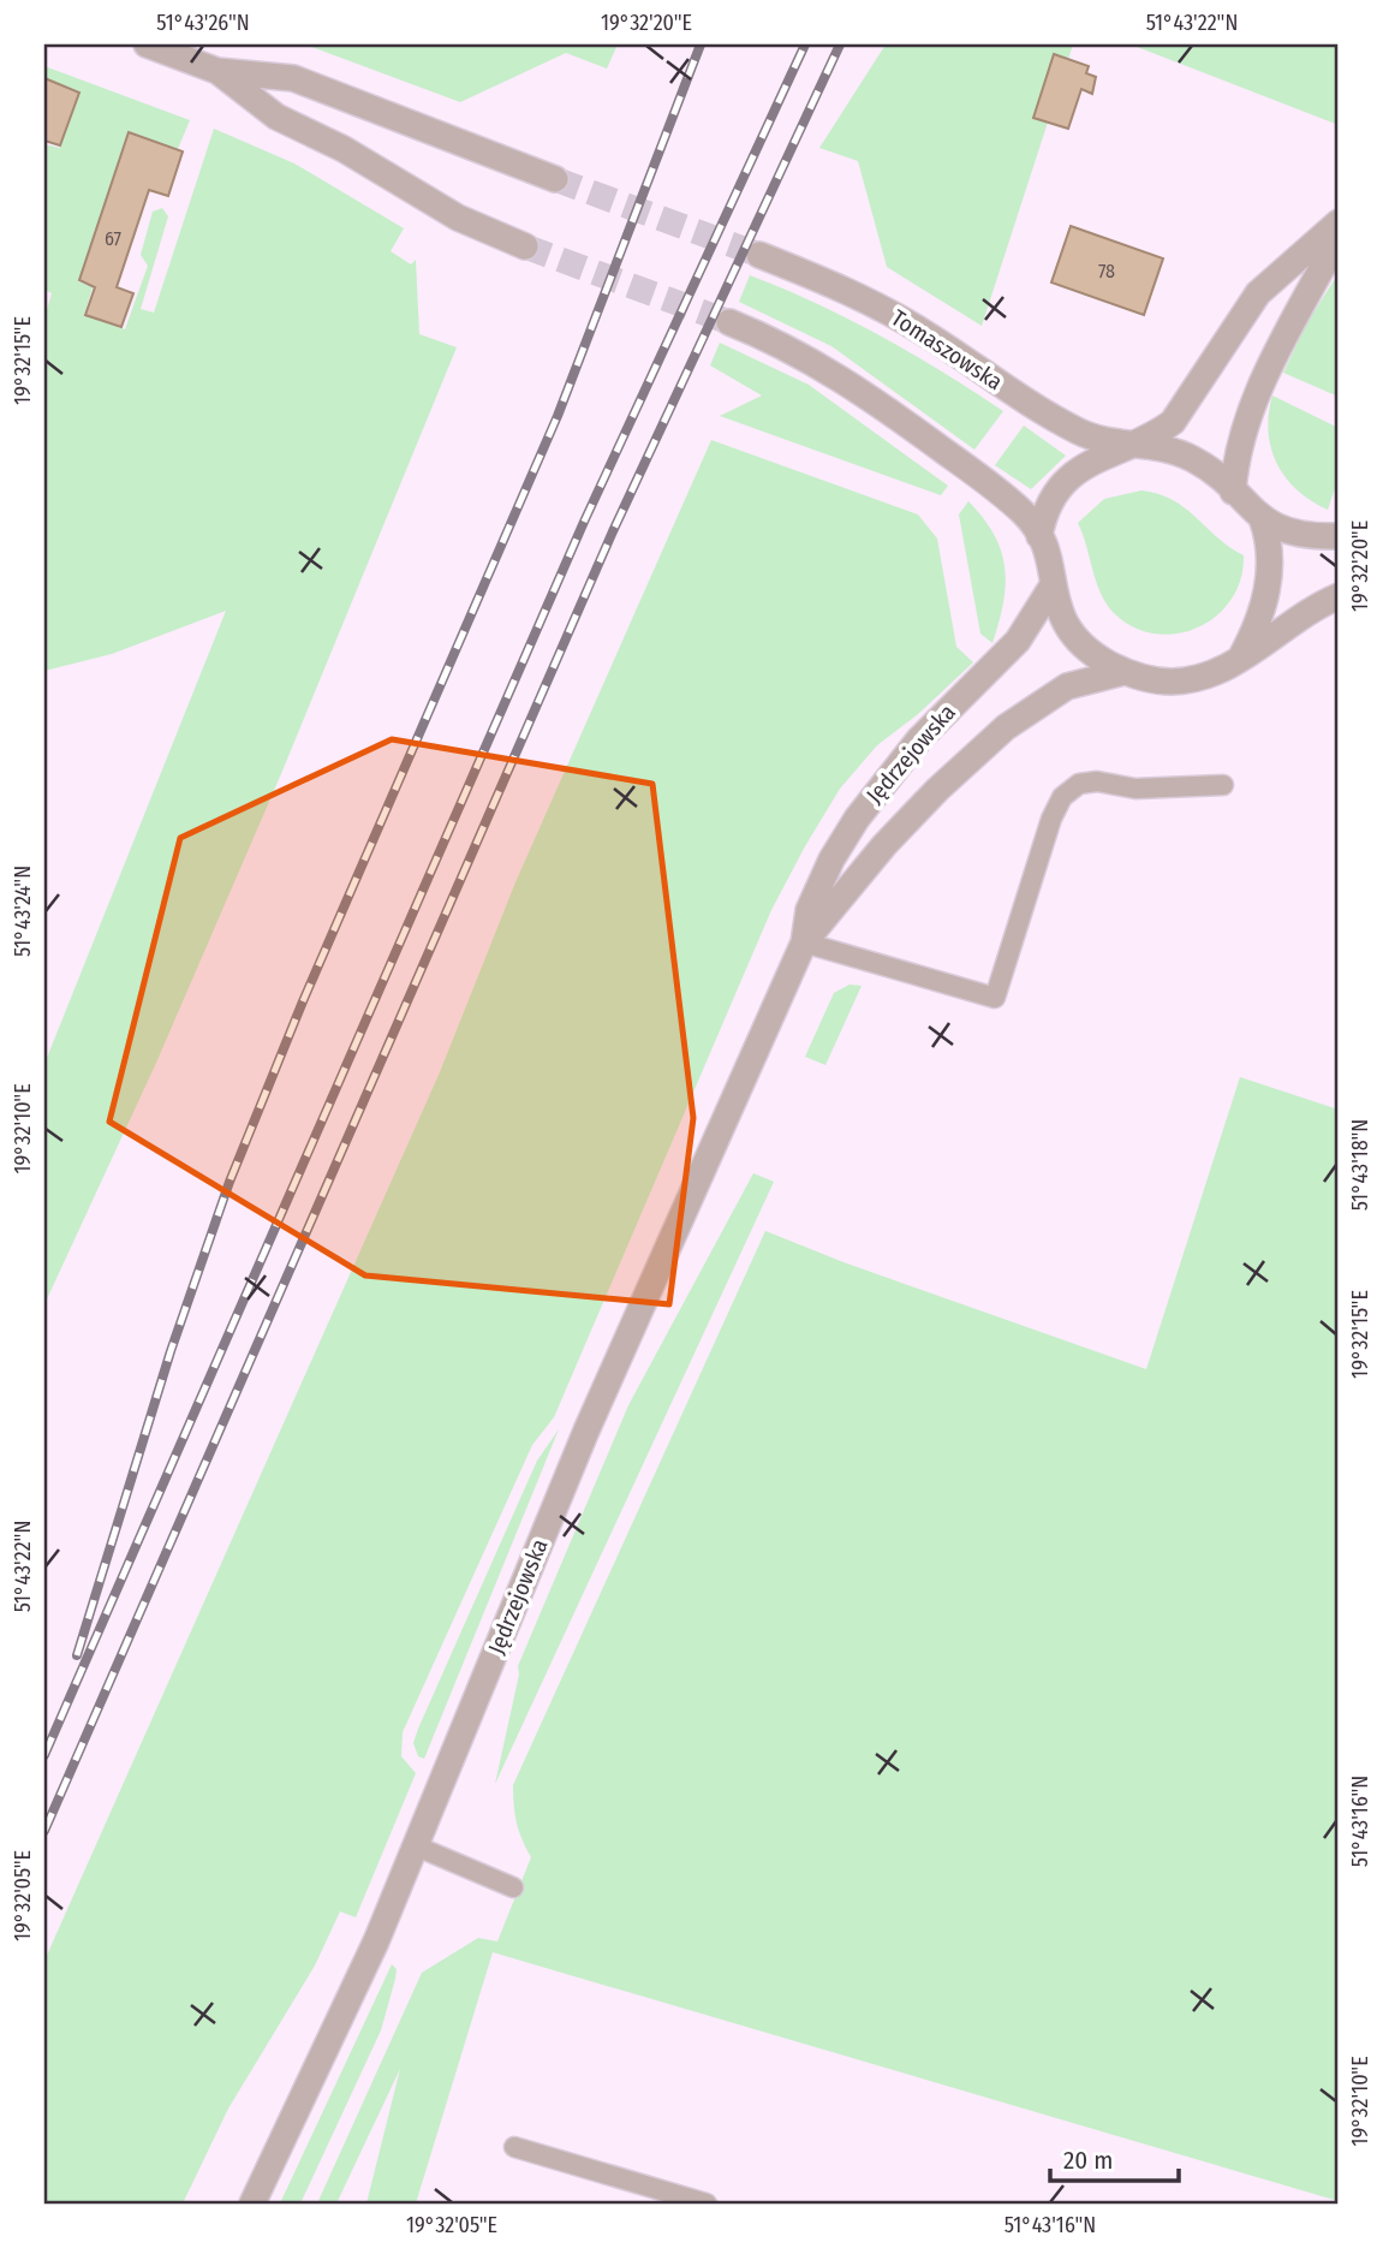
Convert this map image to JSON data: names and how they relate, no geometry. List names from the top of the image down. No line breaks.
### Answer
{"streets":{"street":["Tomaszowska","Jędrzejowska"]},"crossings":[["Tomaszowska","Jędrzejowska"]],"house_numbers":["67","78"],"scale_bar":"20 m","coordinates":["51°43'26\"N","19°32'20\"E","51°43'22\"N","19°32'15\"E","51°43'24\"N","19°32'10\"E","51°43'18\"N","51°43'16\"N","19°32'05\"E"]}
